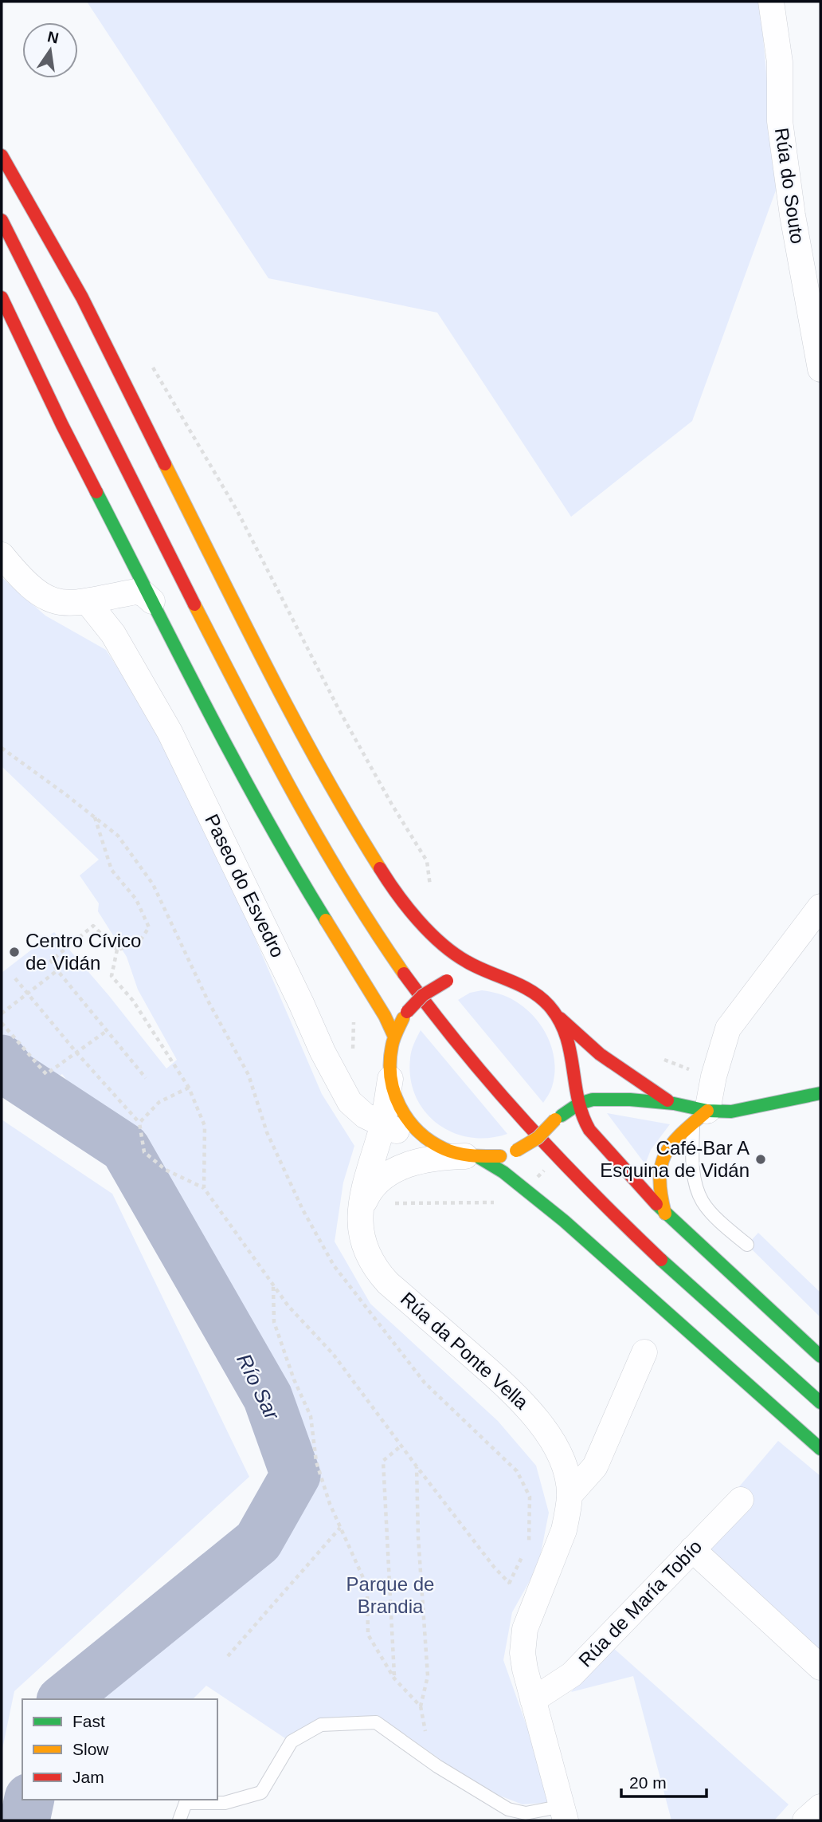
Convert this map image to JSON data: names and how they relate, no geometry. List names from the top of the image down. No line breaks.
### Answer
{"streets":{"street":["Rúa do Souto","Paseo do Esvedro","Rúa da Ponte Vella","Rúa de María Tobío"]},"crossings":[["Paseo do Esvedro","Rúa da Ponte Vella"],["Rúa da Ponte Vella","Rúa de María Tobío"]],"water":["Río Sar"],"parks":["Parque de Brandia"],"places":["Centro Cívico de Vidán","Café-Bar A Esquina de Vidán"],"legend":["Fast","Slow","Jam"],"scale_bar":"20 m","north":"top"}
